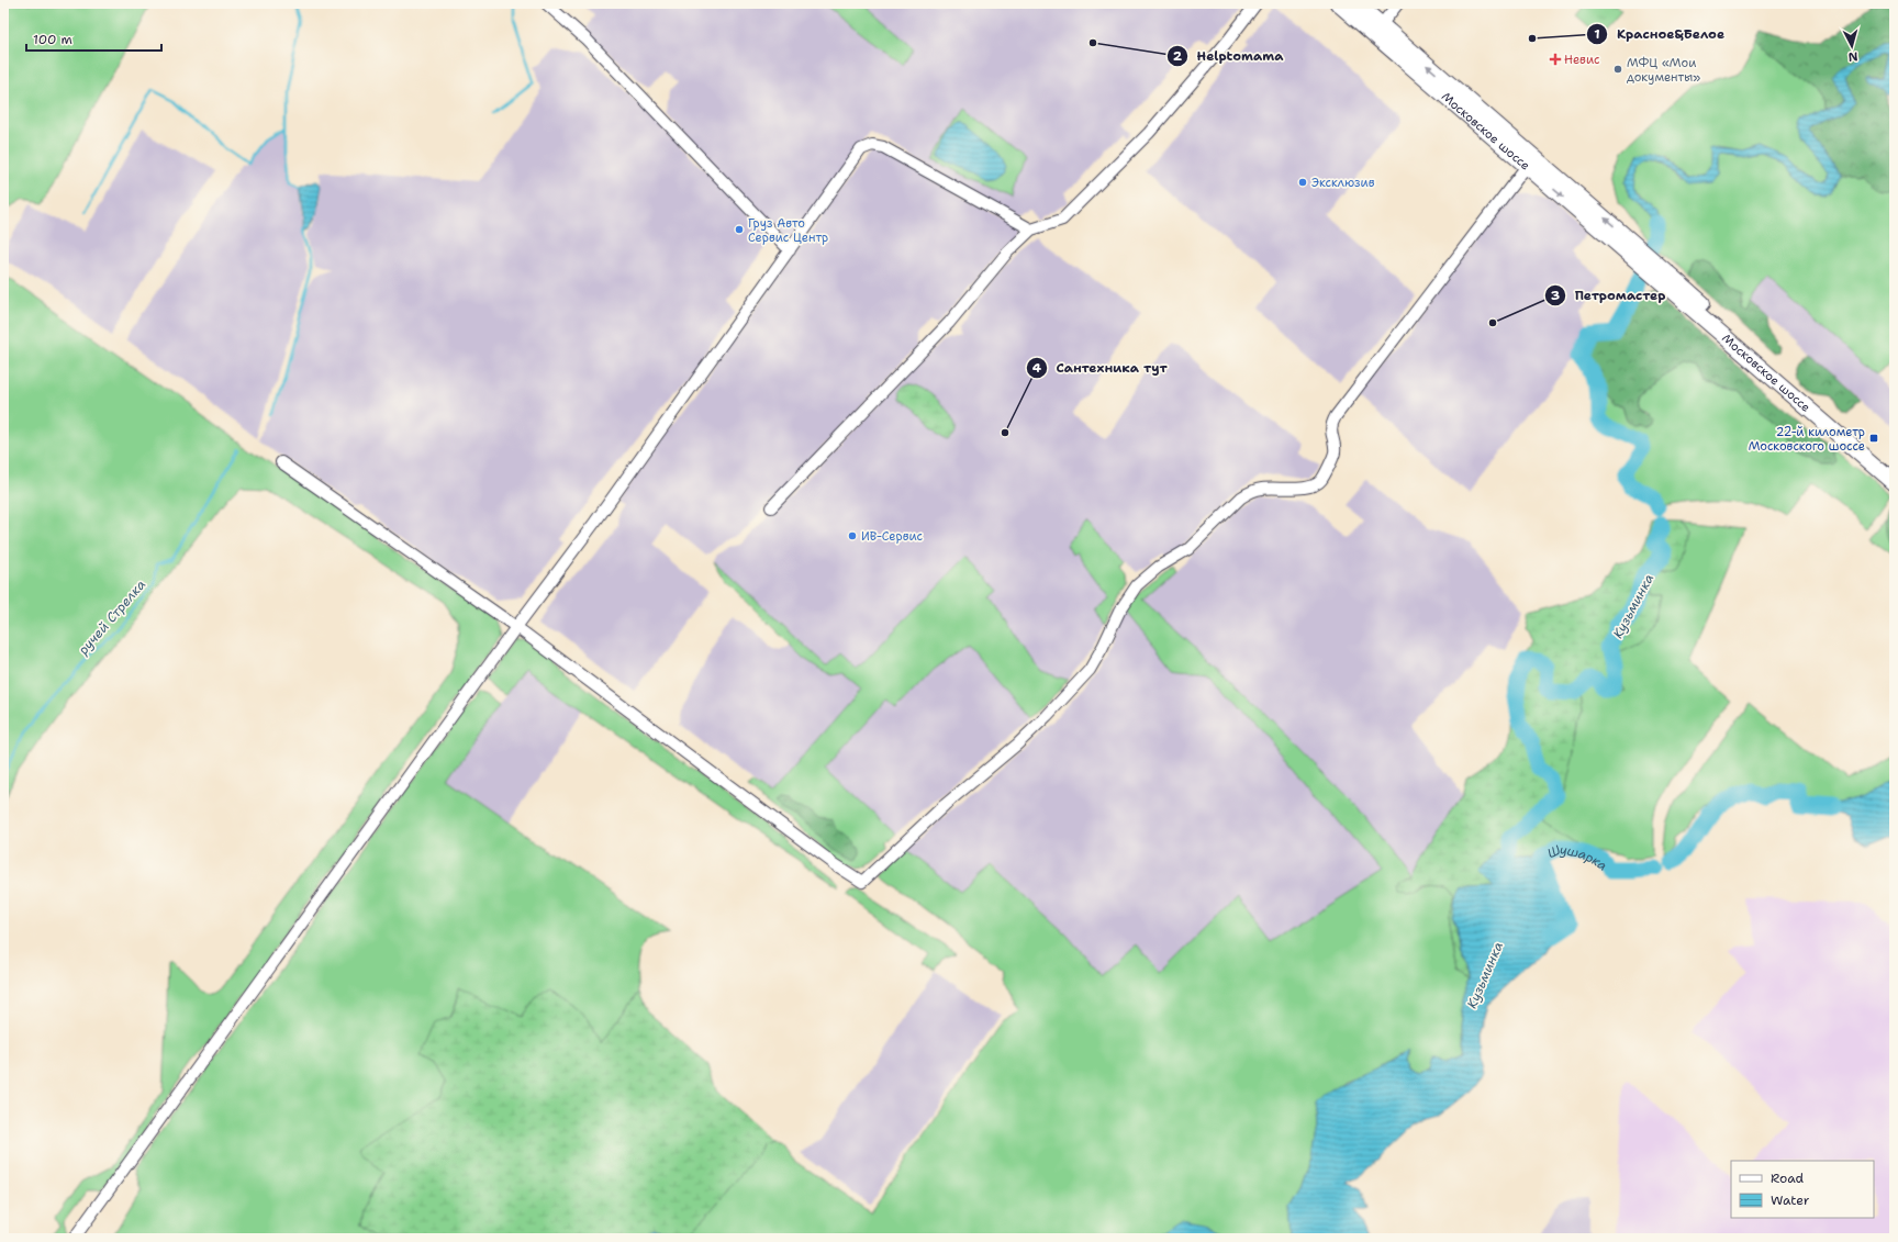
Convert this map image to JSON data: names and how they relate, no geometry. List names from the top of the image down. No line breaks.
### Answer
{"streets":{"highway":["Московское шоссе"]},"water":["Кузьминка","ручей Стрелка","Шушарка"],"places":{"other":["Красное&Белое","Helptomama","МФЦ «Мои документы»","Эксклюзив","Груз Авто Сервис Центр","Петромастер","Сантехника тут","ИВ-Сервис"],"health":["Невис"],"transit":["22-й километр Московского шоссе"]},"legend":["Road","Water"],"scale_bar":"100 m","north":"bottom"}
